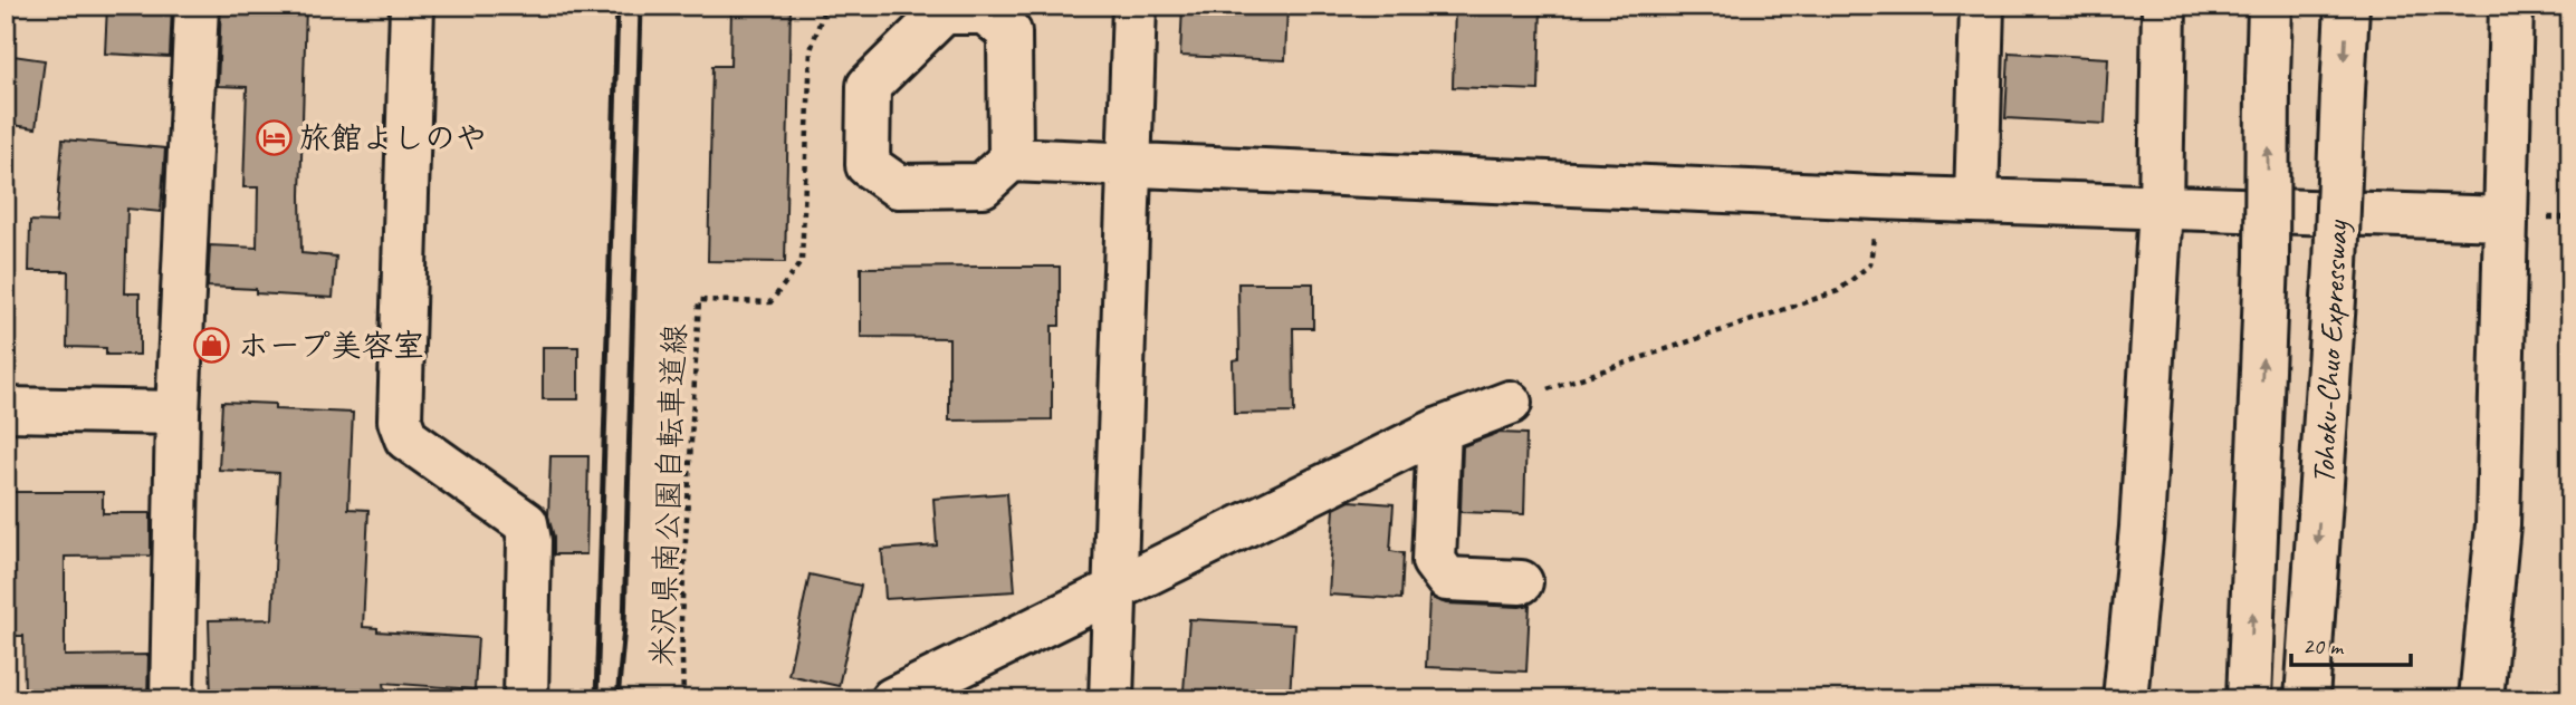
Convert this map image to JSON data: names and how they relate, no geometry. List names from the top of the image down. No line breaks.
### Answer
{"streets":{"main road":["Tohoku-Chuo Expressway"],"path":["米沢県南公園自転車道線"]},"places":{"hotel":["旅館よしのや"],"shop":["ホープ美容室"]},"scale_bar":"20 m"}
